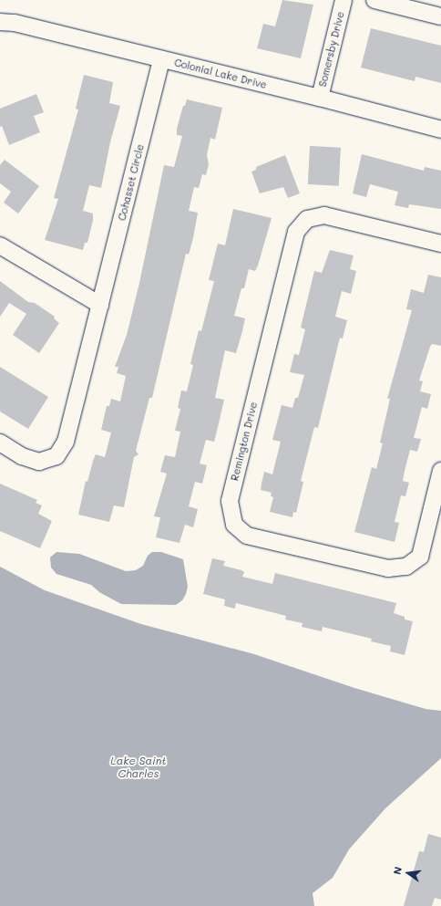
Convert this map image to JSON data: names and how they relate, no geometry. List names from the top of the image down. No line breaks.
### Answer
{"streets":{"street":["Somersby Drive","Colonial Lake Drive","Cohasset Circle","Remington Drive"]},"crossings":[["Somersby Drive","Colonial Lake Drive"],["Colonial Lake Drive","Cohasset Circle"]],"water":["Lake Saint Charles"],"north":"left"}
